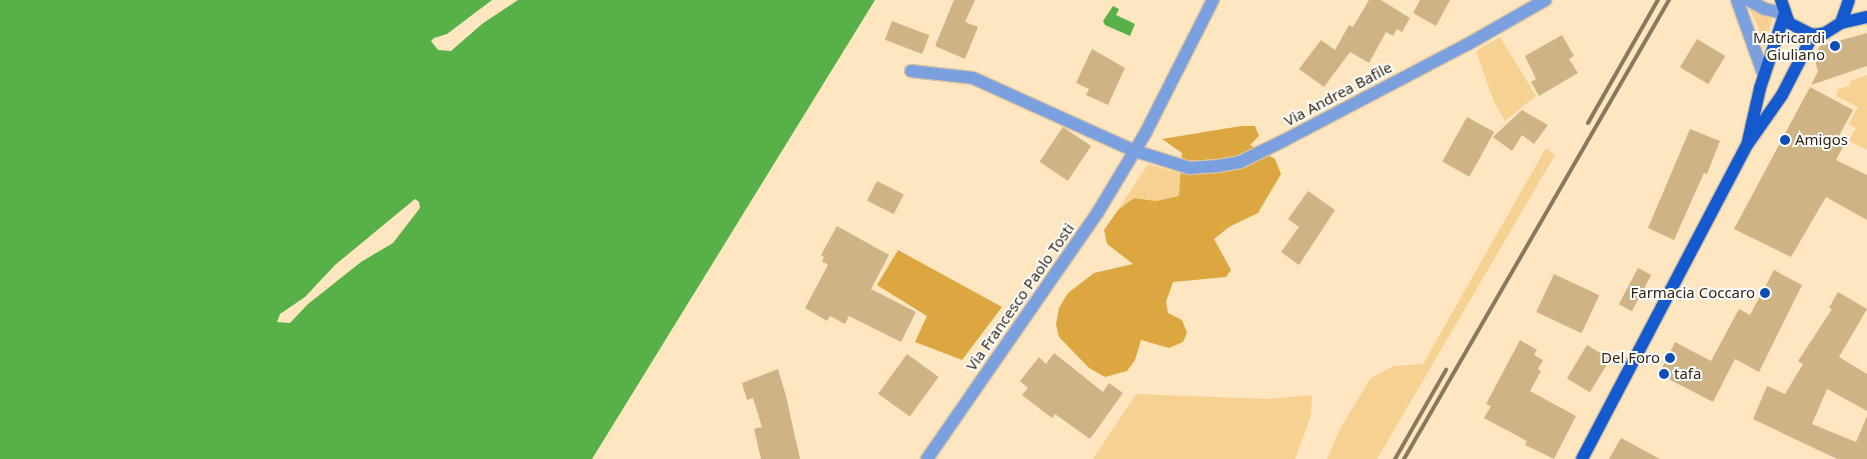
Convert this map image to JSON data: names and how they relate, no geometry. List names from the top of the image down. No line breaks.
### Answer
{"streets":{"street":["Via Andrea Bafile","Via Francesco Paolo Tosti"]},"crossings":[["Via Andrea Bafile","Via Francesco Paolo Tosti"]],"places":["Matricardi Giuliano","Amigos","Farmacia Coccaro","Del Foro","tafa"]}
